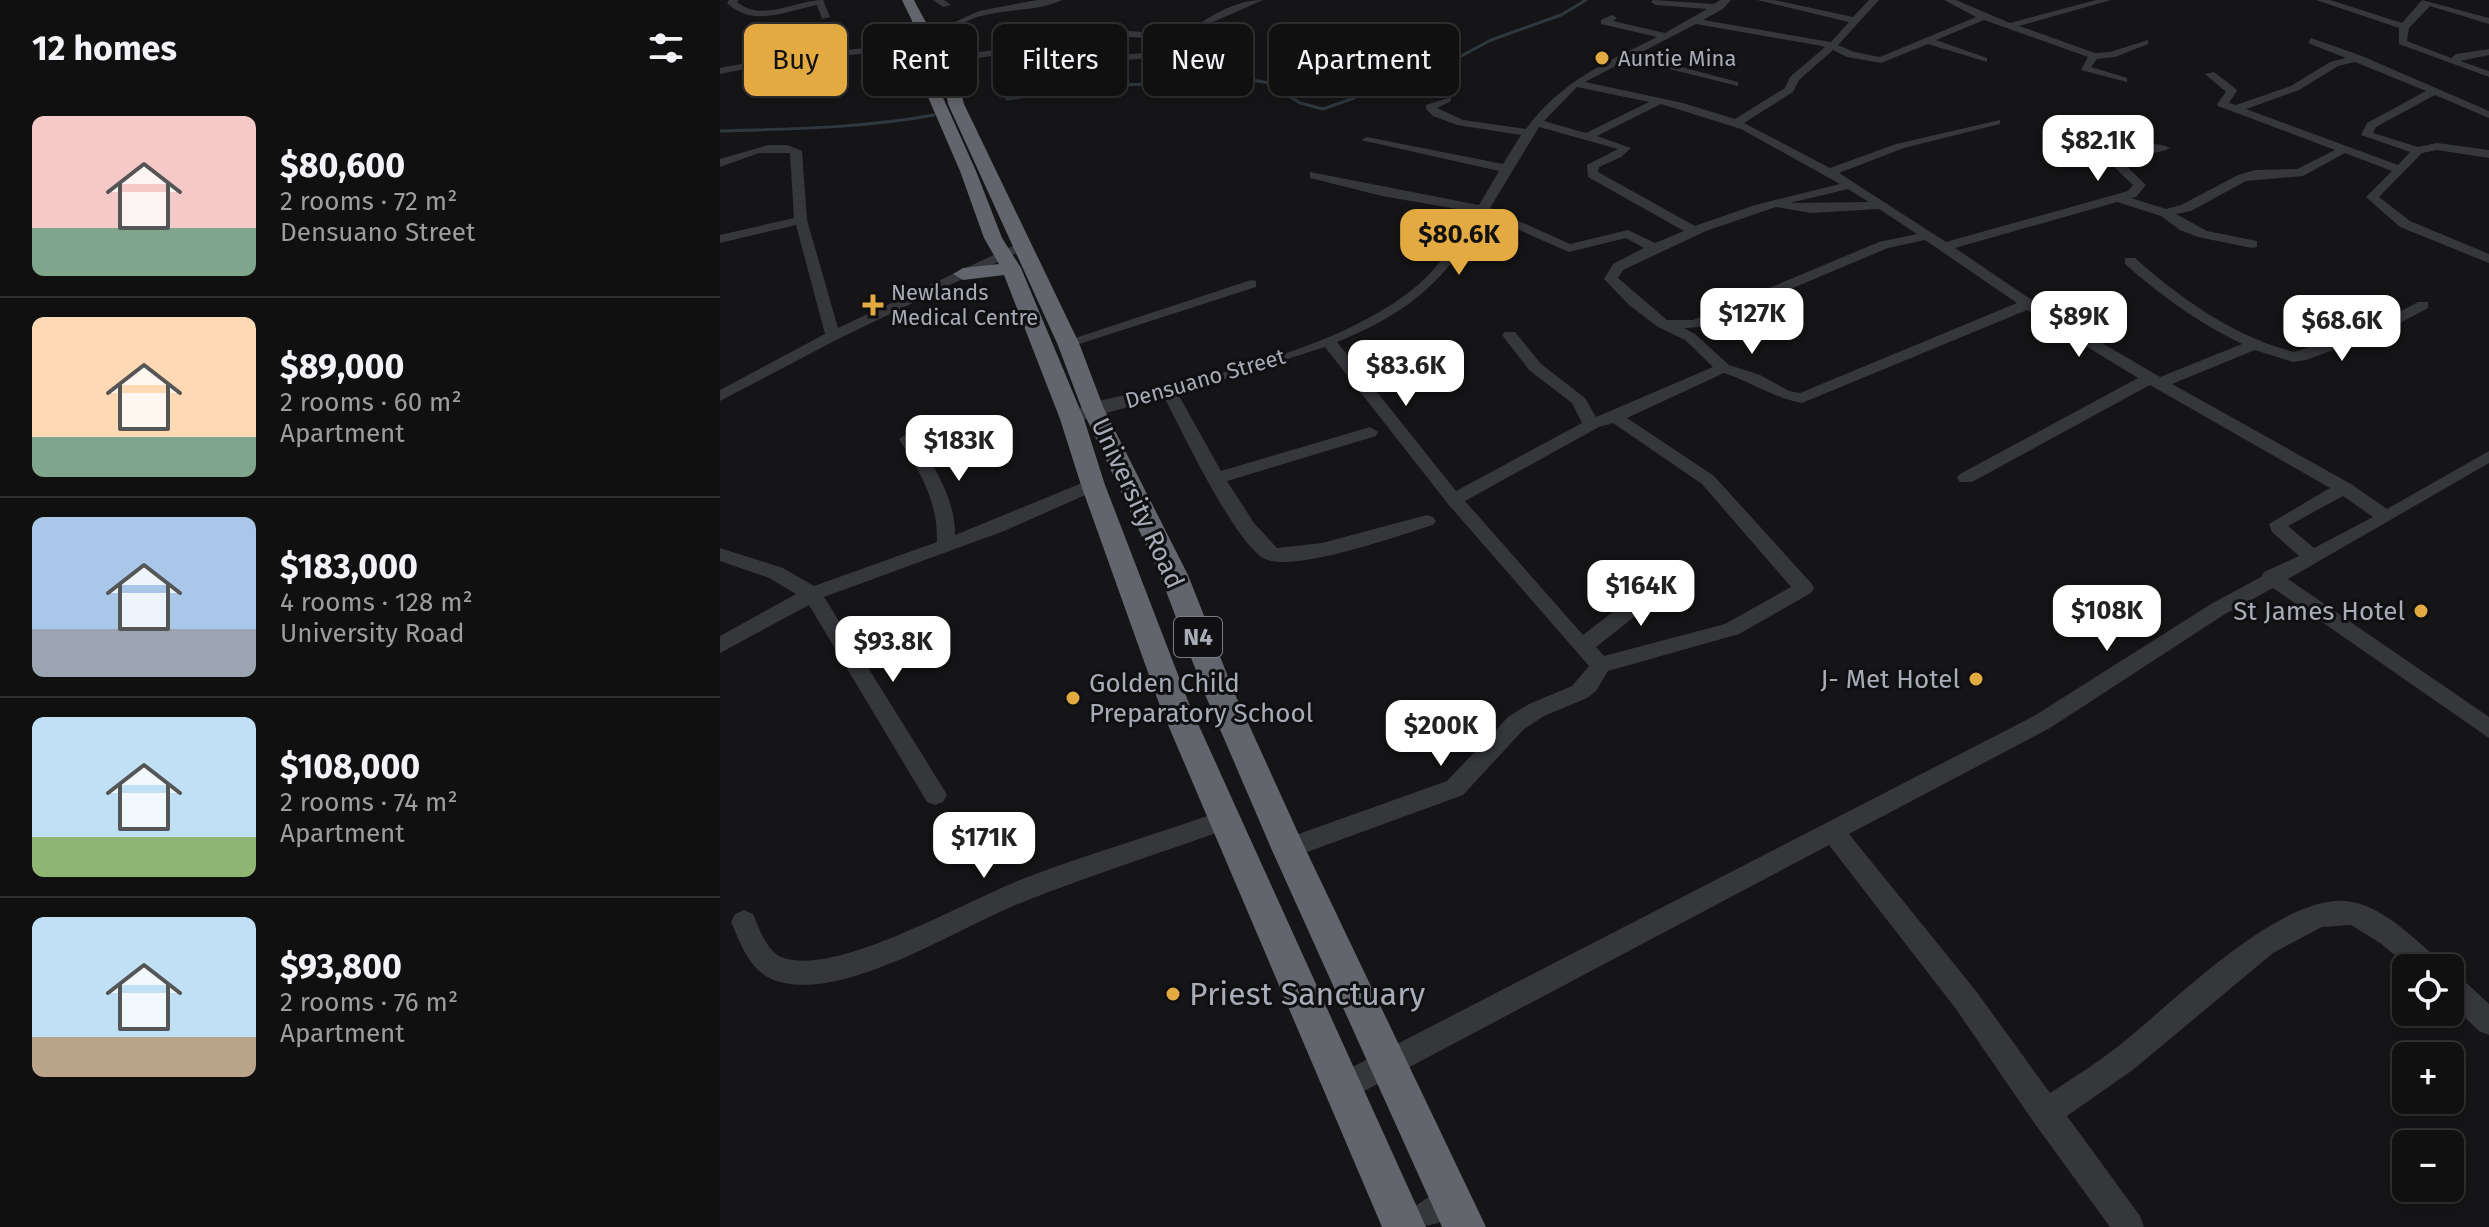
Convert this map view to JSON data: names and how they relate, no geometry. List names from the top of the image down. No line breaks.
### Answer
{"streets":{"highway":["University Road","N4"],"street":["Densuano Street"]},"crossings":[["Densuano Street","University Road"]],"places":{"other":["Auntie Mina","St James Hotel","J- Met Hotel","Golden Child Preparatory School","Priest Sanctuary"],"health":["Newlands Medical Centre"]},"page":{"heading":"12 homes","chip":["Buy","Rent","Filters","New","Apartment"],"list":[{"name":"$80,600","note":"2 rooms · 72 m² · Densuano Street"},{"name":"$89,000","note":"2 rooms · 60 m² · Apartment"},{"name":"$183,000","note":"4 rooms · 128 m² · University Road"},{"name":"$108,000","note":"2 rooms · 74 m² · Apartment"},{"name":"$93,800","note":"2 rooms · 76 m² · Apartment"}],"price":["$82.1K","$80.6K","$127K","$89K","$68.6K","$83.6K","$183K","$164K","$108K","$93.8K","$200K","$171K"],"map_buttons":["+","−"]}}
